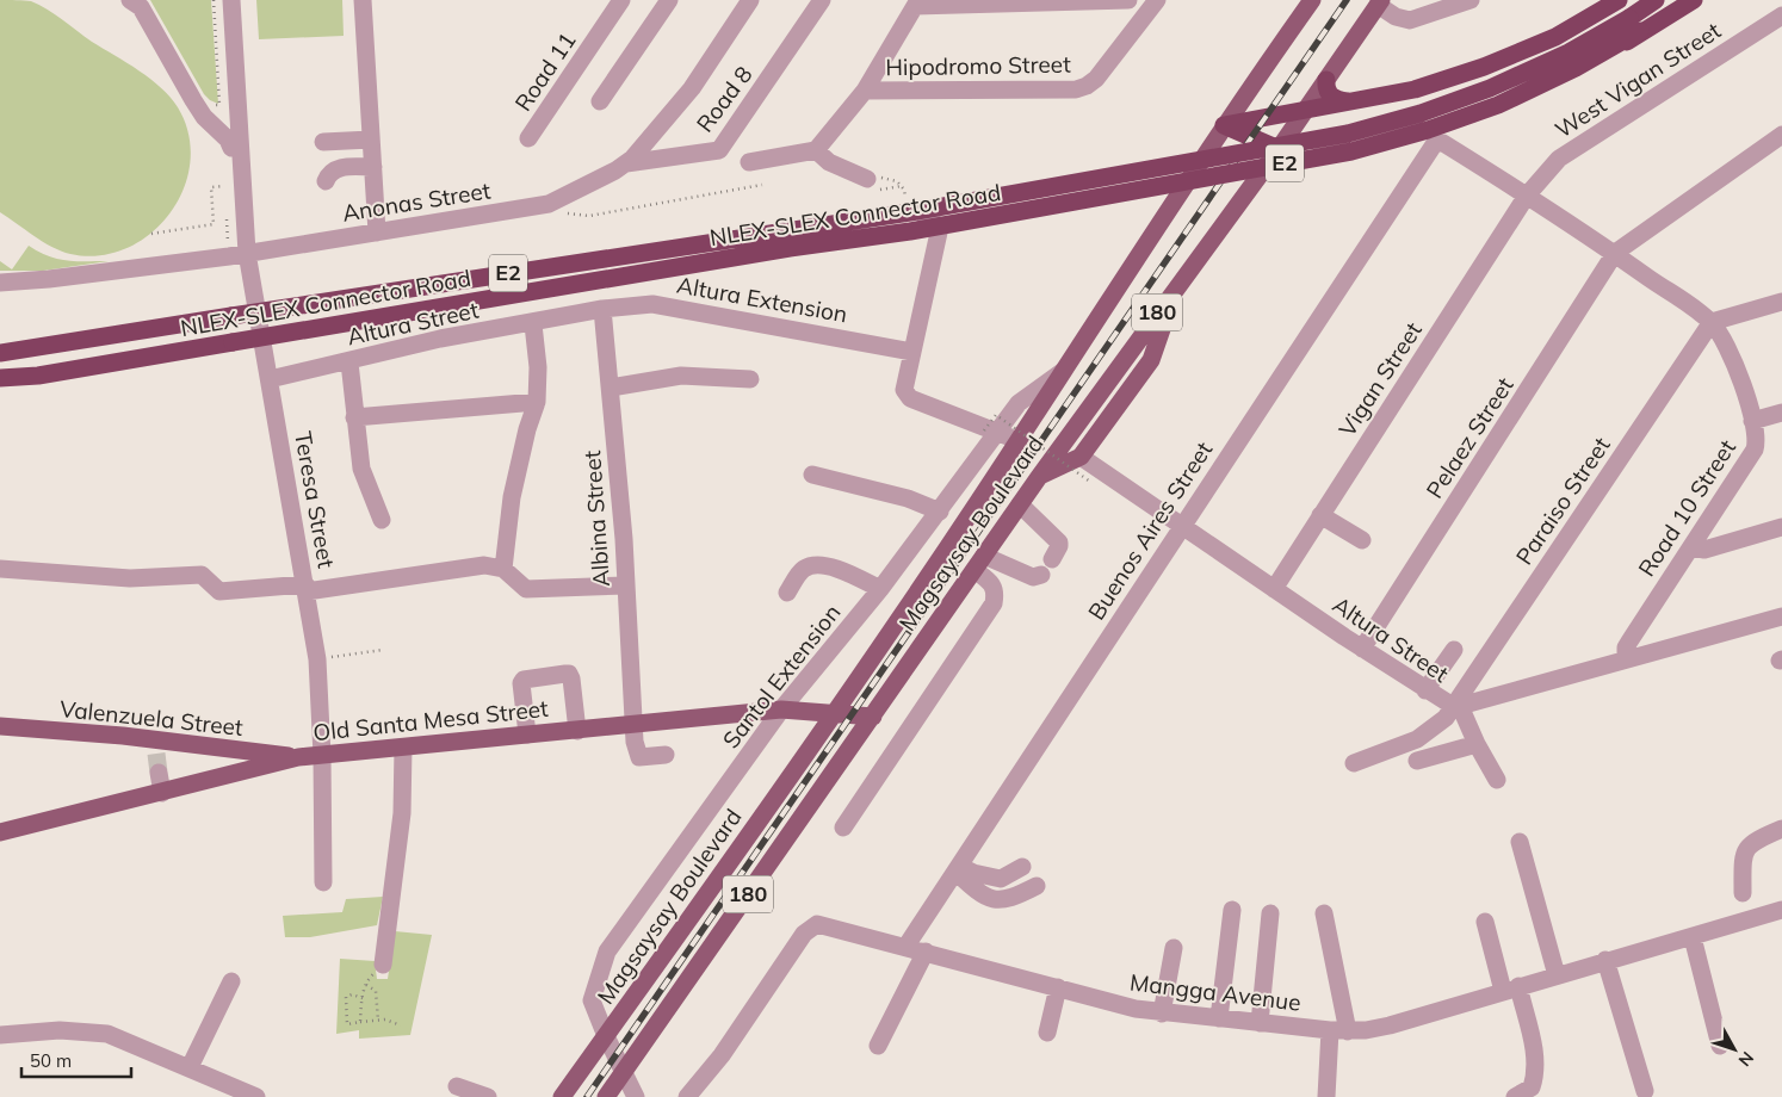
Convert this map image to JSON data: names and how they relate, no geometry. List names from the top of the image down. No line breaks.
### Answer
{"streets":{"highway":["E2","NLEX-SLEX Connector Road"],"main road":["180","Magsaysay Boulevard","Valenzuela Street","Old Santa Mesa Street"],"street":["Hipodromo Street","Road 11","West Vigan Street","Road 8","Anonas Street","Altura Extension","Altura Street","Vigan Street","Pelaez Street","Teresa Street","Paraiso Street","Road 10 Street","Albina Street","Buenos Aires Street","Santol Extension","Mangga Avenue"]},"crossings":[["West Vigan Street","Vigan Street"],["West Vigan Street","Road 10 Street"],["Road 8","Anonas Street"],["Anonas Street","Teresa Street"],["Altura Extension","Altura Street"],["Altura Extension","Albina Street"],["Altura Street","Vigan Street"],["Altura Street","Pelaez Street"],["Altura Street","Teresa Street"],["Altura Street","Paraiso Street"],["Altura Street","Road 10 Street"],["Altura Street","Albina Street"],["Altura Street","Buenos Aires Street"],["Vigan Street","Road 10 Street"],["Pelaez Street","Road 10 Street"],["Teresa Street","Old Santa Mesa Street"],["Paraiso Street","Road 10 Street"],["Road 10 Street","Buenos Aires Street"],["Albina Street","Old Santa Mesa Street"],["Buenos Aires Street","Mangga Avenue"],["Magsaysay Boulevard","Santol Extension"],["Magsaysay Boulevard","Old Santa Mesa Street"],["Santol Extension","Old Santa Mesa Street"],["Valenzuela Street","Old Santa Mesa Street"]],"scale_bar":"50 m","north":"bottom right"}
